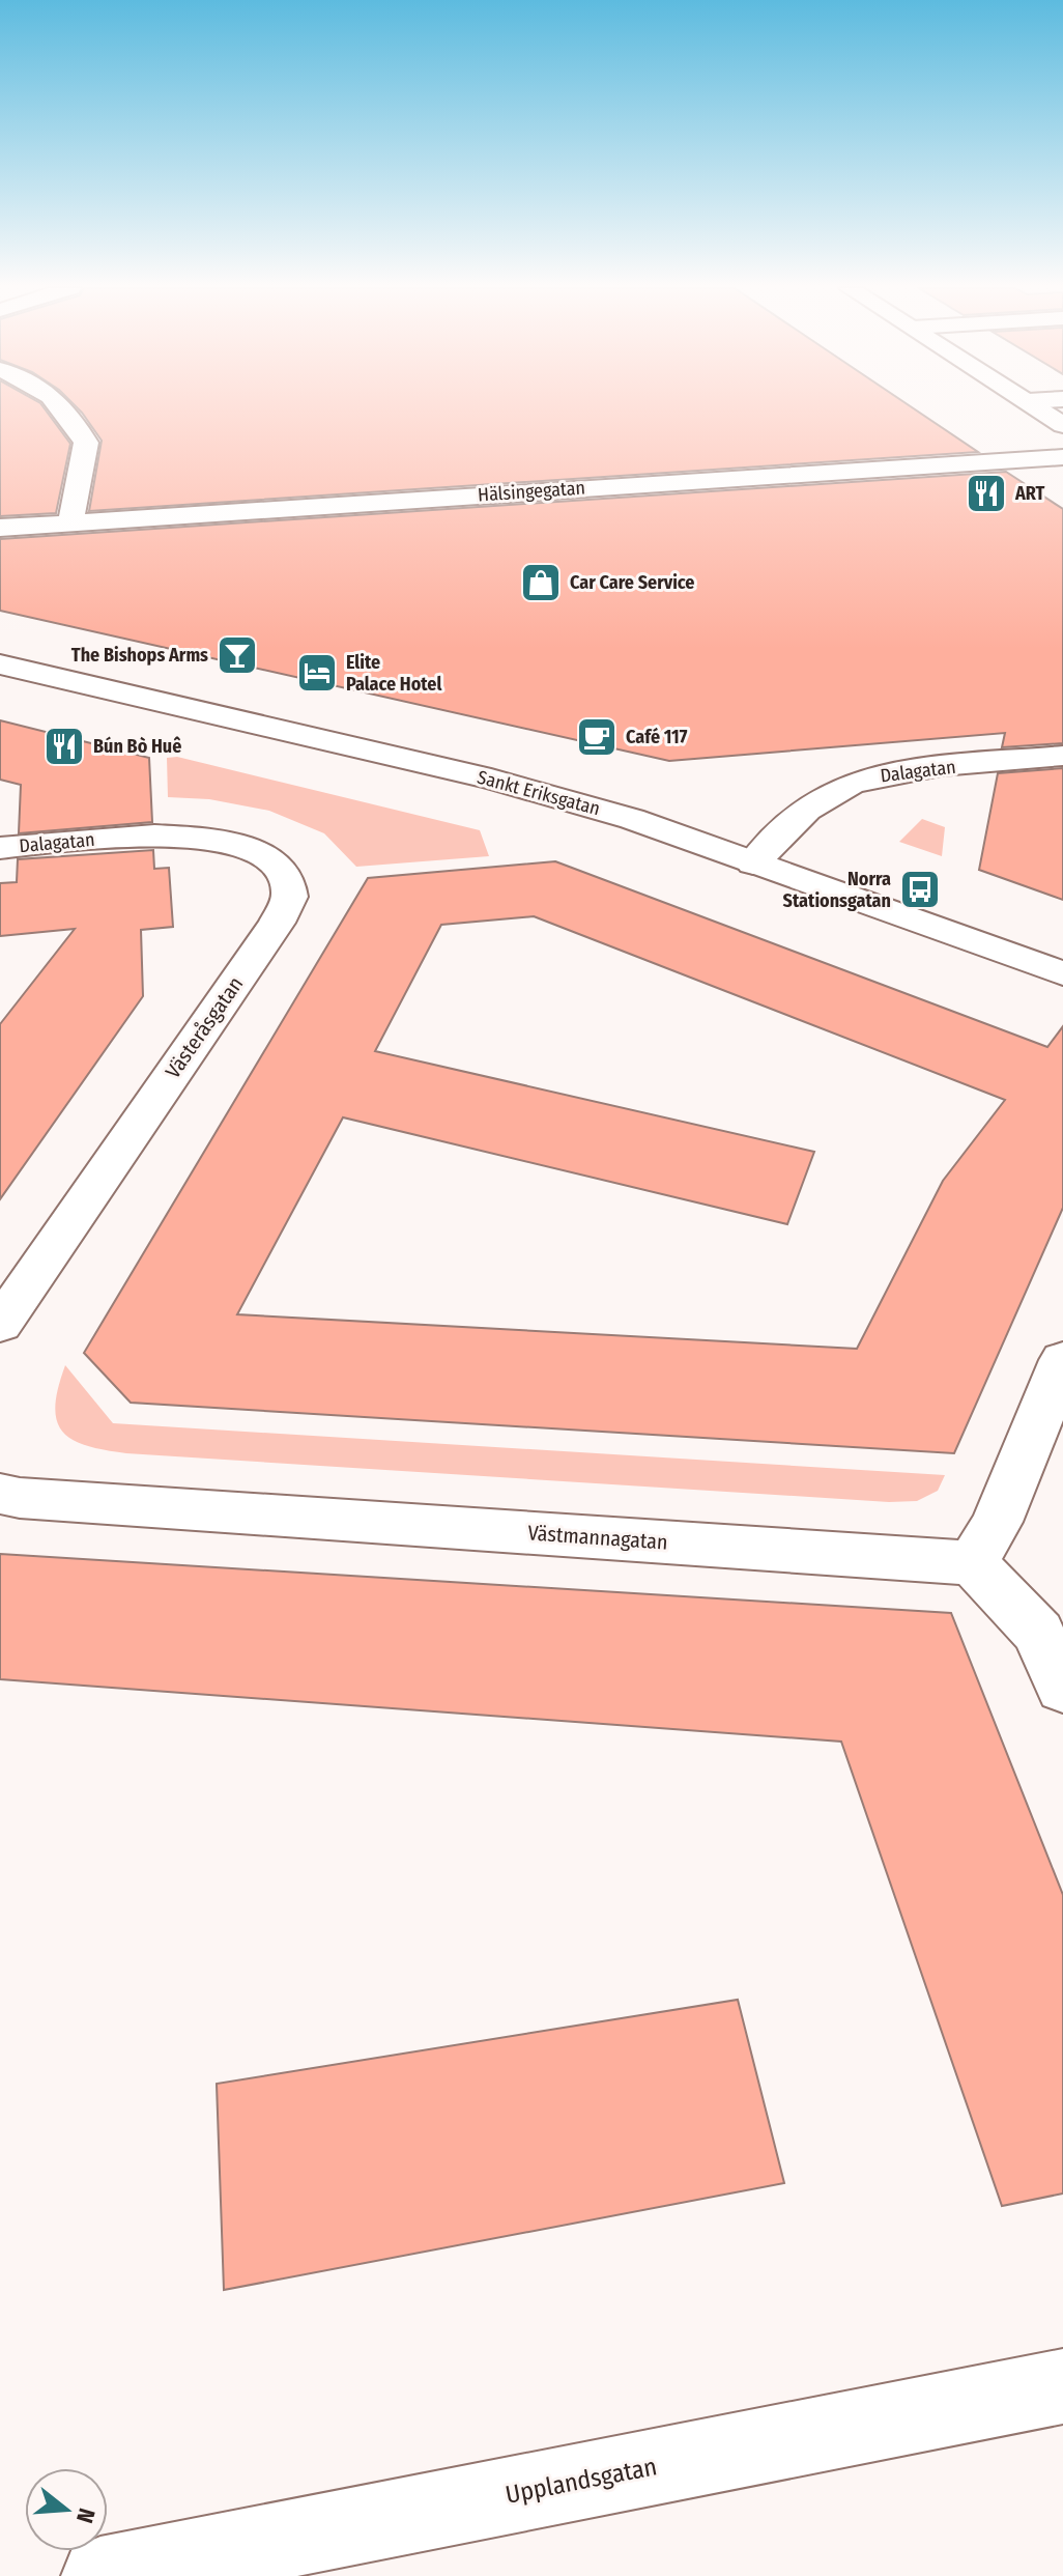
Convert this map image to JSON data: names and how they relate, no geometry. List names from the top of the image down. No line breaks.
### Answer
{"streets":{"street":["Hälsingegatan","Dalagatan","Sankt Eriksgatan","Västeråsgatan","Västmannagatan","Upplandsgatan"]},"crossings":[["Dalagatan","Sankt Eriksgatan"],["Dalagatan","Västeråsgatan"]],"places":{"restaurant":["ART","Bún Bò Huê"],"shop":["Car Care Service"],"bar":["The Bishops Arms"],"hotel":["Elite Palace Hotel"],"cafe":["Café 117"],"bus stop":["Norra Stationsgatan"]},"north":"right"}
